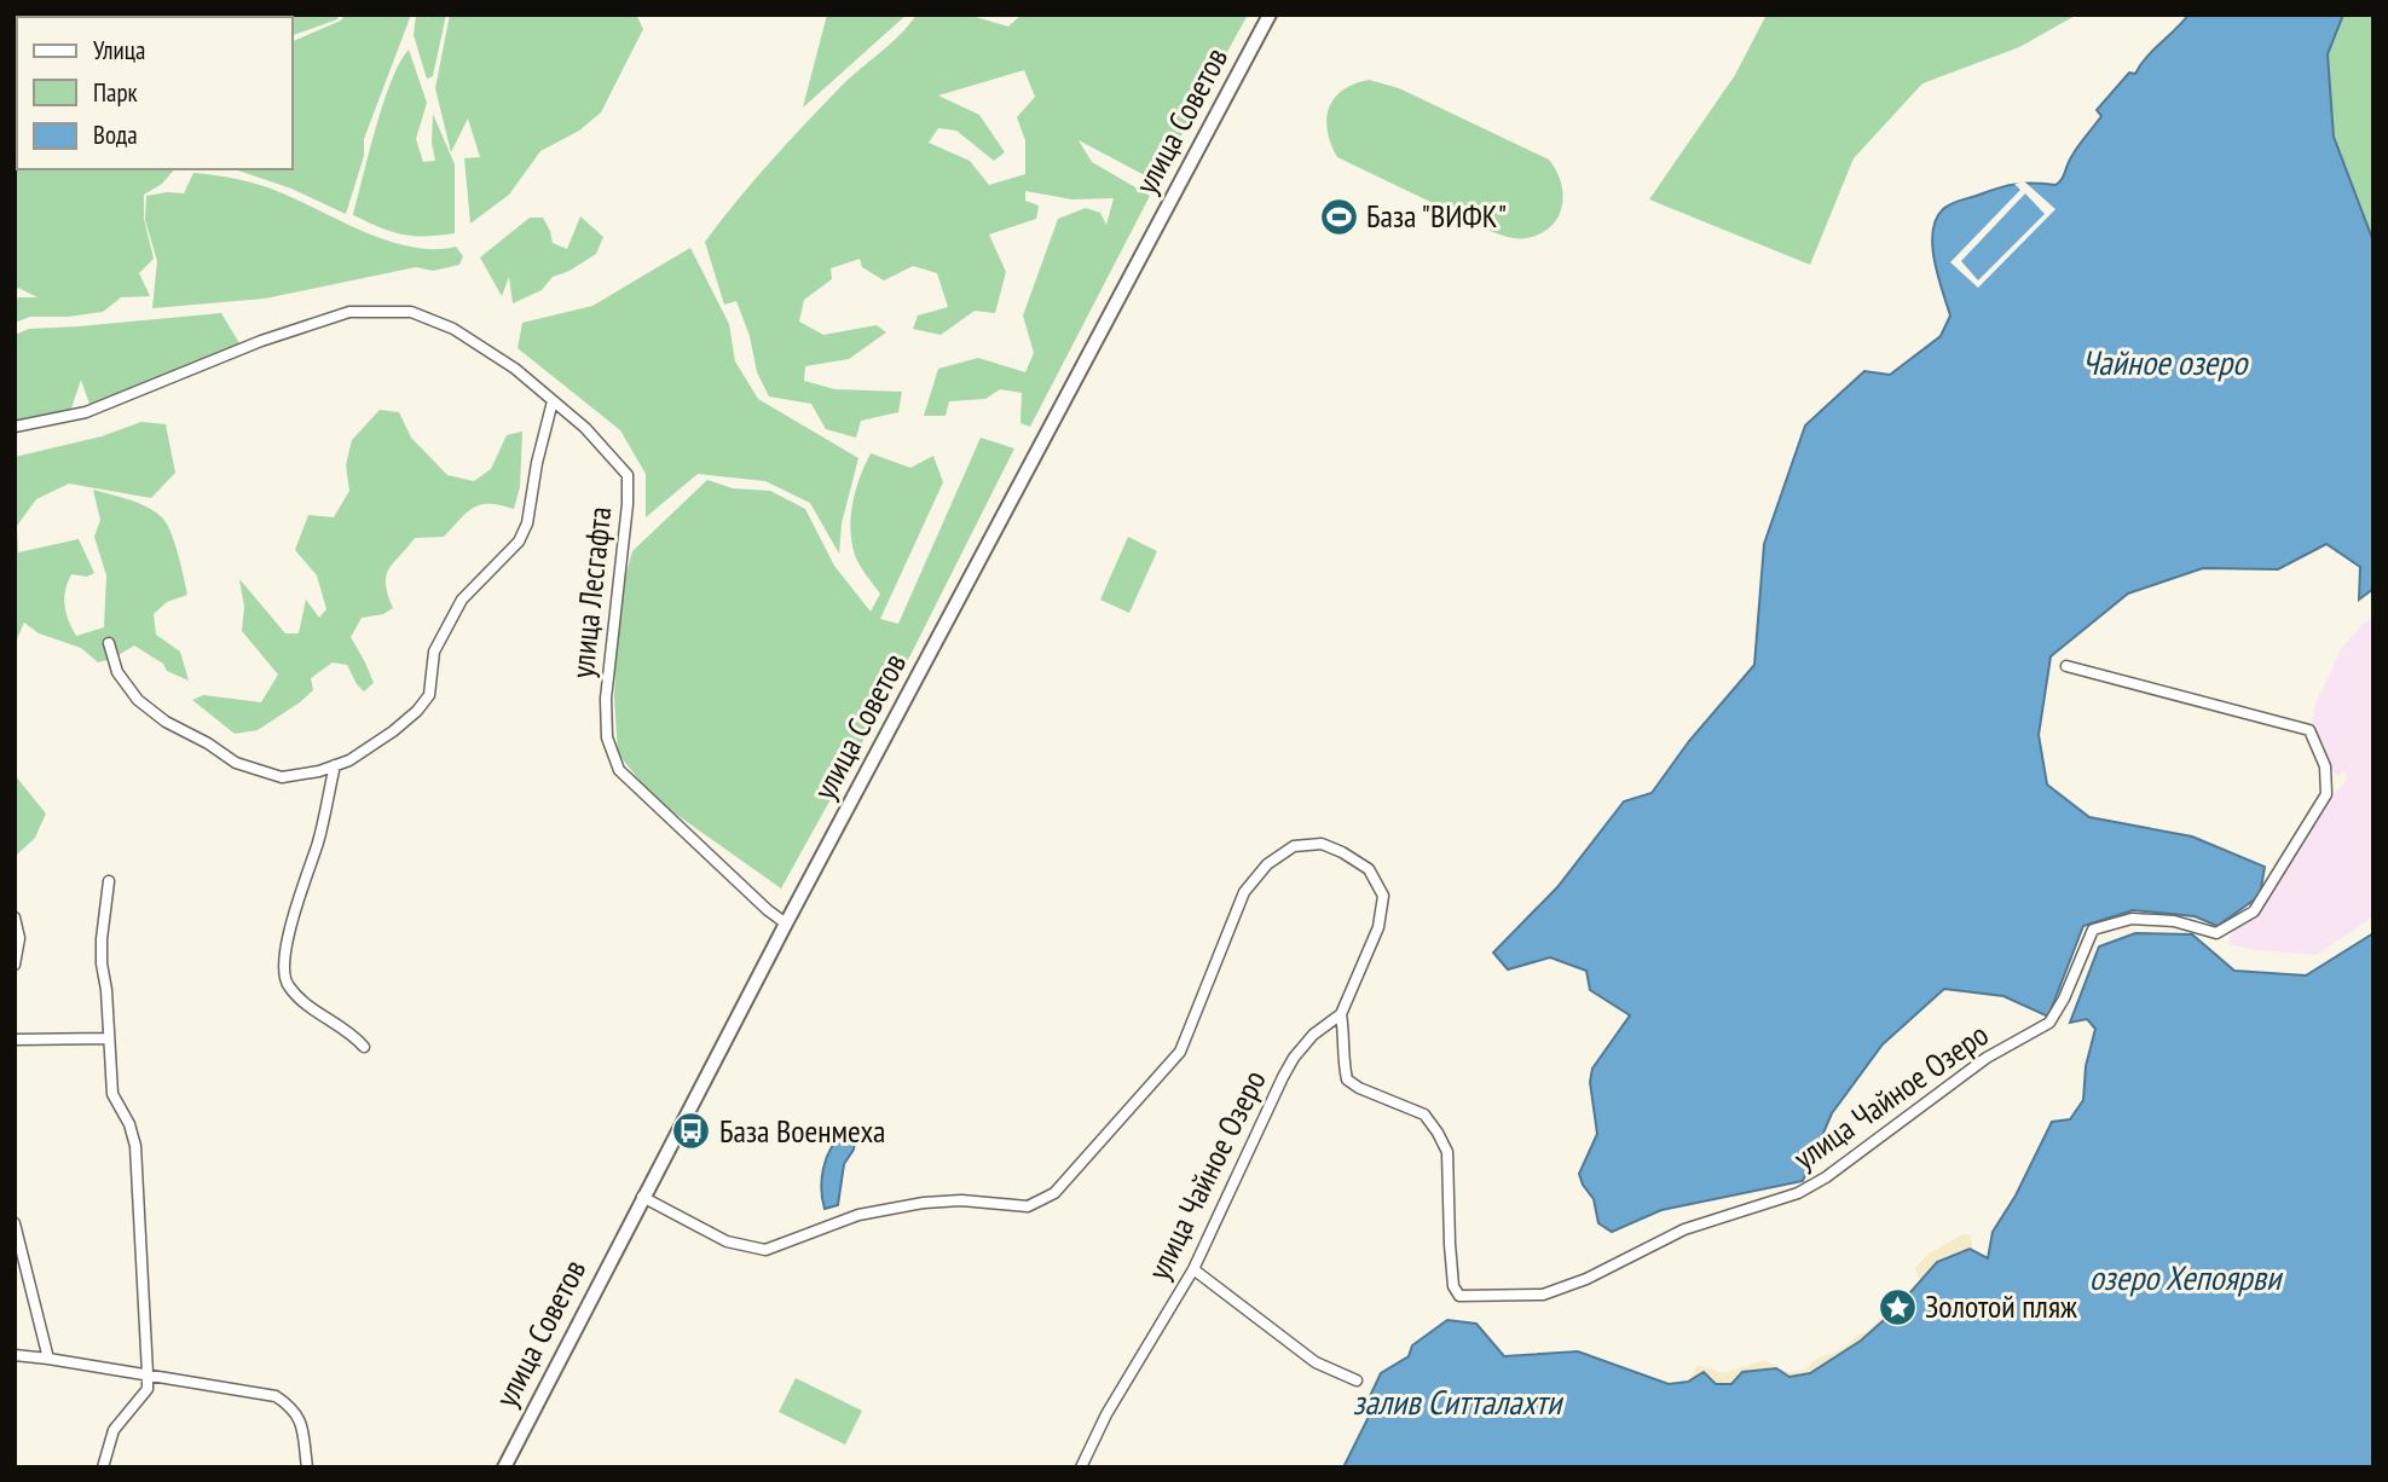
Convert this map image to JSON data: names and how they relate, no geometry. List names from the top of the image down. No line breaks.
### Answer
{"streets":{"main road":["улица Советов"],"street":["улица Лесгафта","улица Чайное Озеро"]},"crossings":[["улица Советов","улица Лесгафта"]],"water":["Чайное озеро","озеро Хепоярви","залив Ситталахти"],"places":{"sports":["База \"ВИФК\""],"bus stop":["База Военмеха"],"place":["Золотой пляж"]},"legend":["Улица","Парк","Вода"]}
